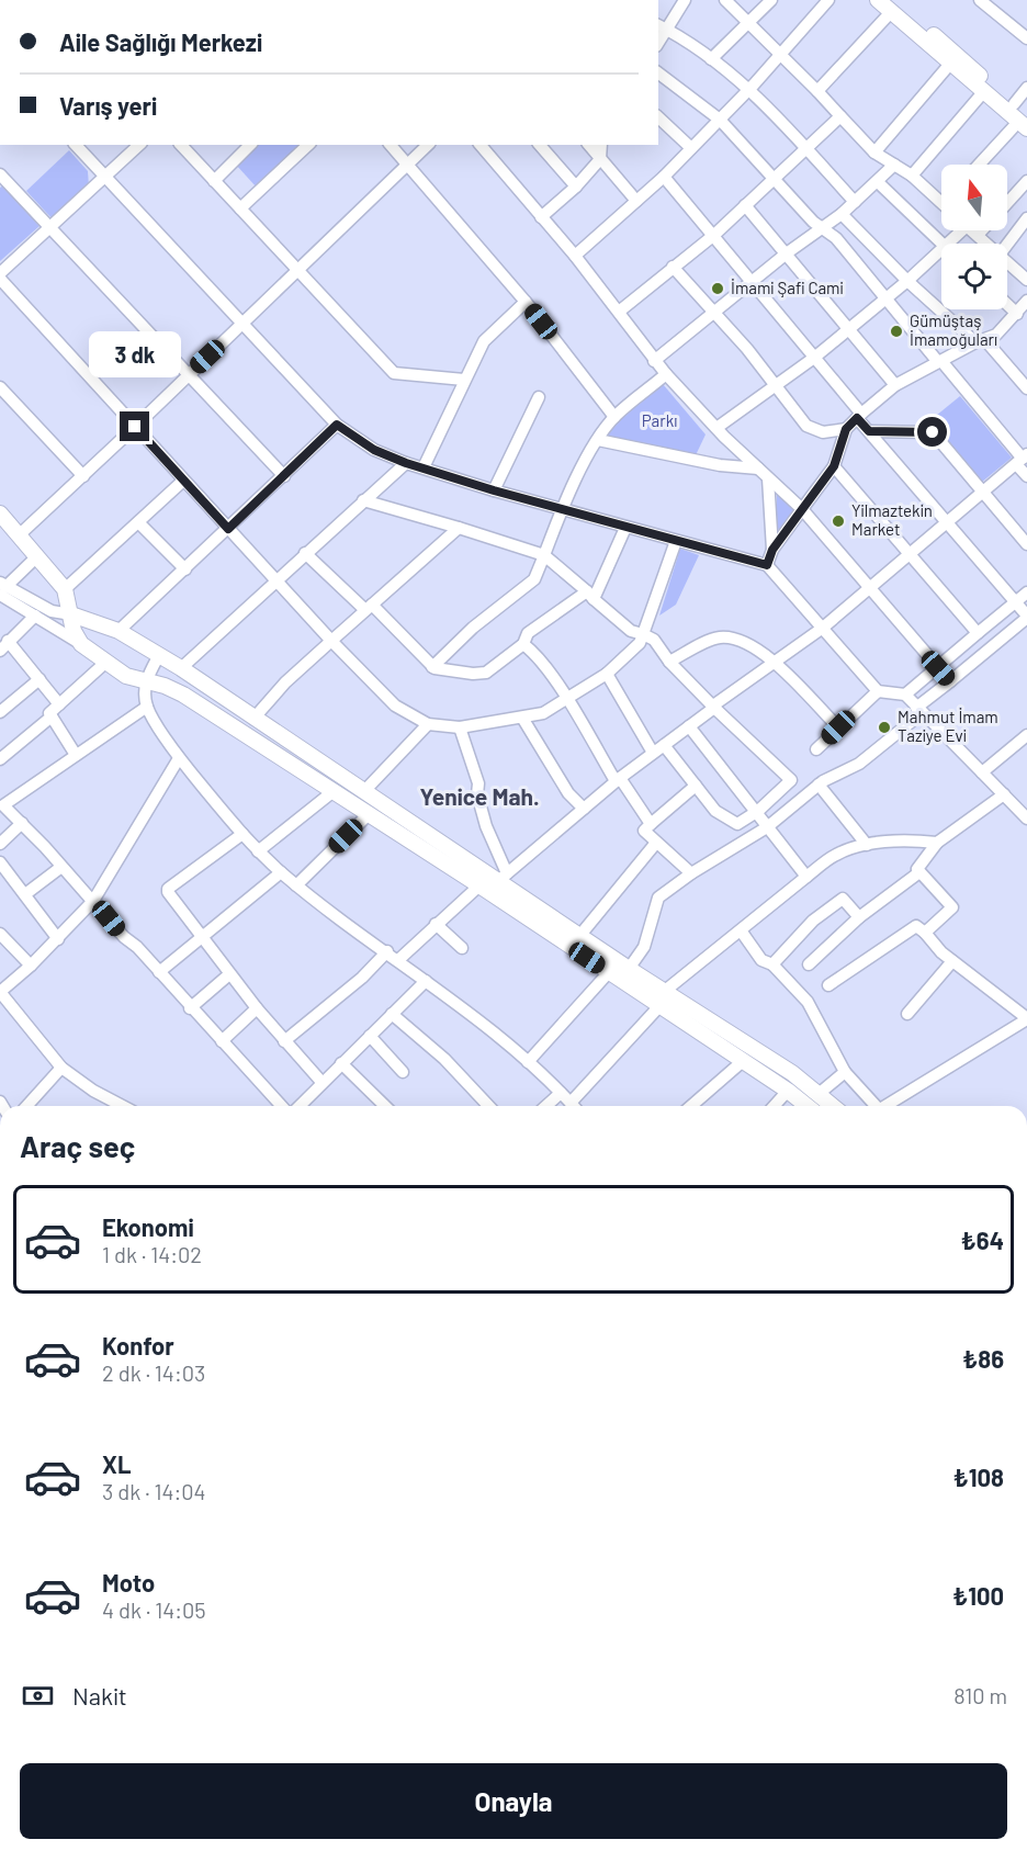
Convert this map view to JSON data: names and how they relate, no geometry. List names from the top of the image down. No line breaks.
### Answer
{"districts":["Yenice Mah."],"parks":["Parkı"],"places":["İmami Şafi Cami","Gümüştaş İmamoğuları","Yilmaztekin Market","Mahmut İmam Taziye Evi"],"north":"top","page":{"banner":["Aile Sağlığı Merkezi","Varış yeri"],"bubble":"3 dk","heading":"Araç seç","list":[{"name":"Ekonomi","note":"1 dk · 14:02","value":"₺64"},{"name":"Konfor","note":"2 dk · 14:03","value":"₺86"},{"name":"XL","note":"3 dk · 14:04","value":"₺108"},{"name":"Moto","note":"4 dk · 14:05","value":"₺100"}],"pay":["Nakit","810 m"],"buttons":"Onayla"}}
